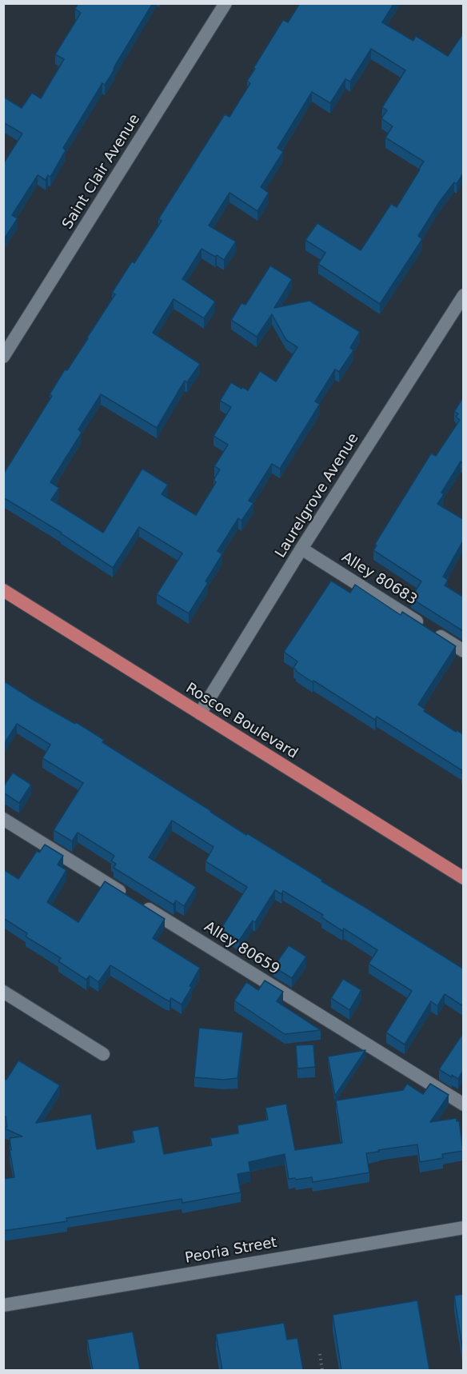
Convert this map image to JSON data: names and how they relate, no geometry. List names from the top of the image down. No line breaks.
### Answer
{"streets":{"main road":["Roscoe Boulevard"],"street":["Saint Clair Avenue","Laurelgrove Avenue","Alley 80683","Alley 80659","Peoria Street"]},"crossings":[["Laurelgrove Avenue","Alley 80683"],["Laurelgrove Avenue","Roscoe Boulevard"]]}
